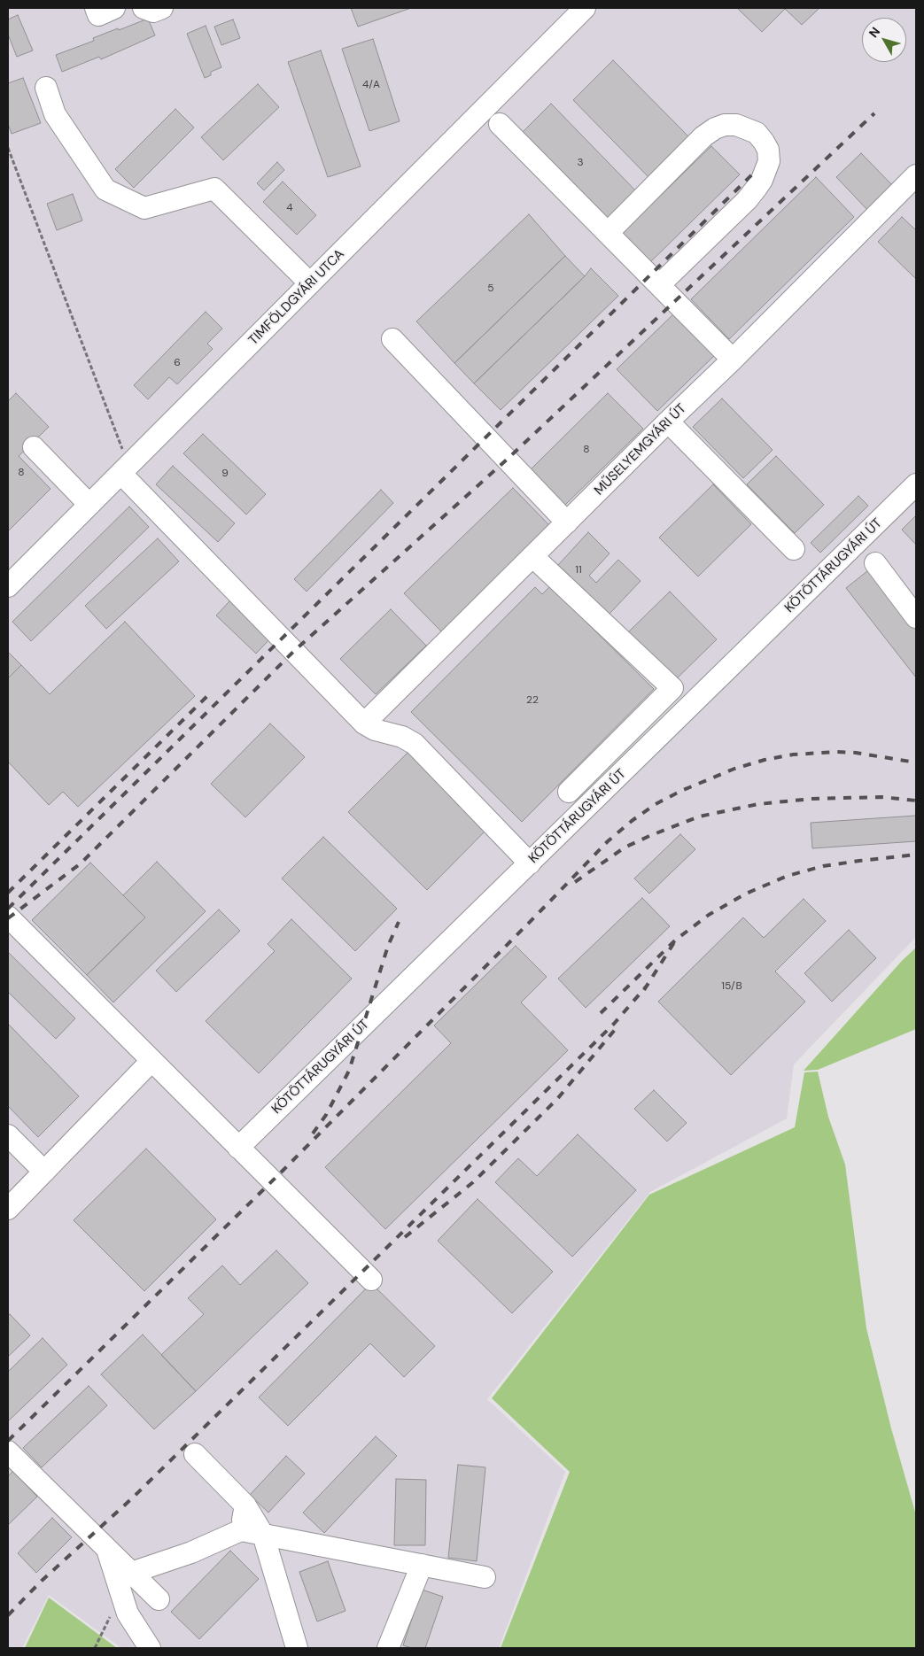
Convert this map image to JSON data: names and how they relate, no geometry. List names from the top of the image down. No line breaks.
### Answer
{"streets":{"street":["TIMFÖLDGYÁRI UTCA","MŰSELYEMGYÁRI ÚT","KÖTÖTTÁRUGYÁRI ÚT"]},"house_numbers":["4/A","3","4","5","6","8","8","9","11","22","15/B"],"north":"top left"}
